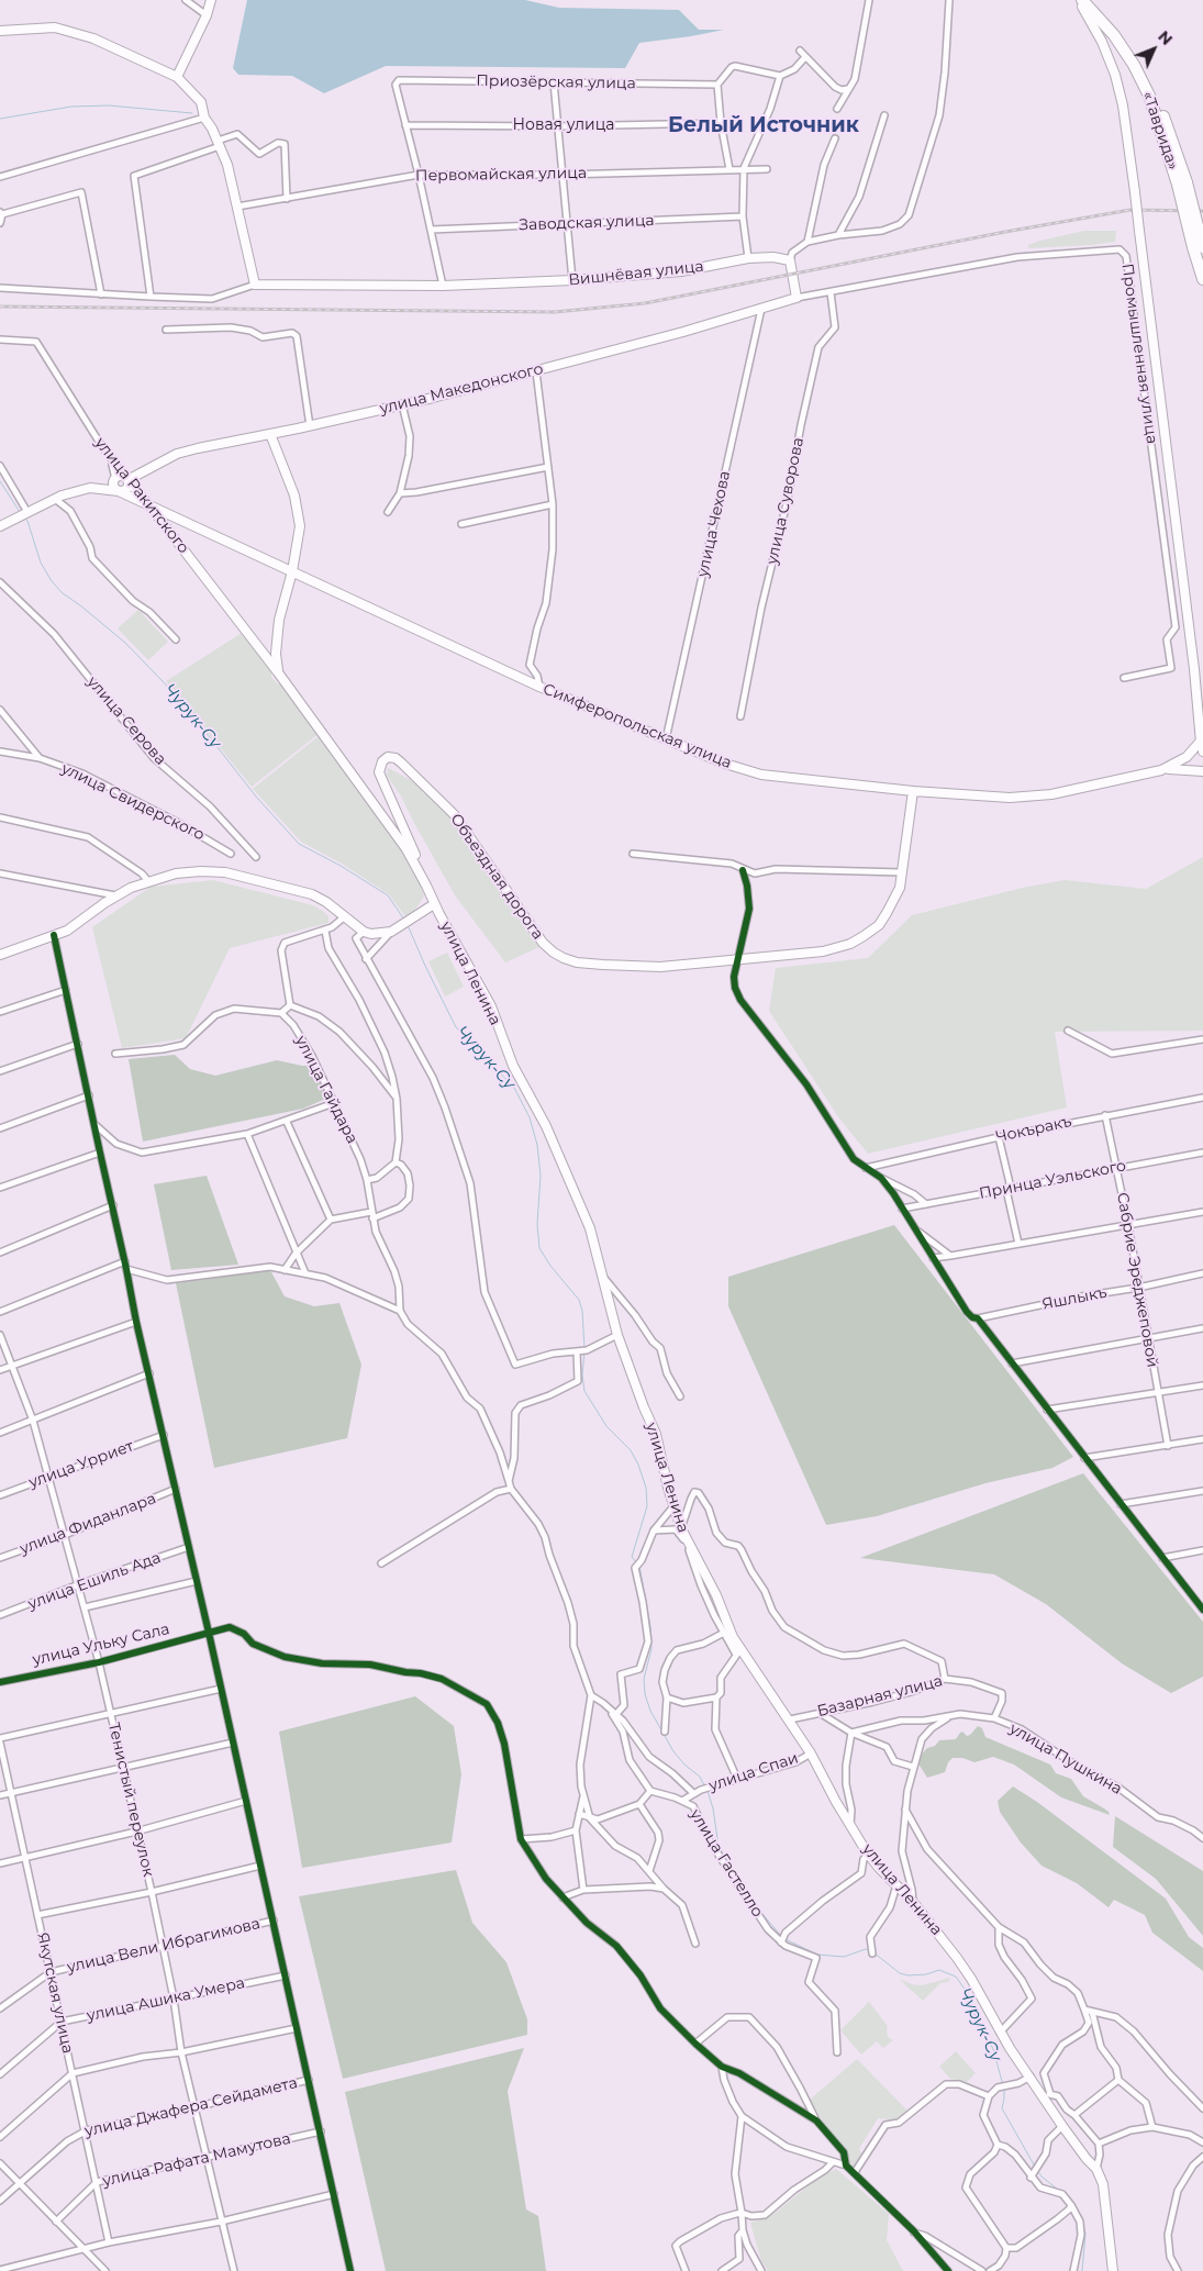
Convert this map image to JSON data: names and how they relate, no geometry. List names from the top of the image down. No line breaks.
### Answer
{"streets":{"highway":["«Таврида»"],"main road":["Вишнёвая улица","улица Македонского","улица Ракитского","Симферопольская улица","Объездная дорога","улица Ленина"],"street":["Приозёрская улица","Новая улица","Первомайская улица","Заводская улица","Промышленная улица","улица Суворова","улица Чехова","улица Серова","улица Свидерского","улица Гайдара","Чокъракъ","Принца Уэльского","Сабрие Эреджеповой","Яшлыкъ","улица Урриет","улица Фиданлара","улица Ешиль Ада","улица Ульку Сала","Базарная улица","улица Пушкина","улица Спаи","Тенистый переулок","улица Гастелло","улица Вели Ибрагимова","Якутская улица","улица Ашика Умера","улица Джафера Сейдамета","улица Рафата Мамутова"]},"crossings":[["Приозёрская улица","Новая улица"],["Промышленная улица","улица Македонского"],["Промышленная улица","улица Суворова"],["улица Македонского","улица Ракитского"],["улица Македонского","улица Чехова"],["улица Македонского","Симферопольская улица"],["улица Ракитского","Симферопольская улица"],["улица Ракитского","улица Ленина"],["улица Чехова","Симферопольская улица"],["Симферопольская улица","Объездная дорога"],["Объездная дорога","улица Ленина"],["улица Ленина","Базарная улица"],["улица Ленина","улица Спаи"],["Чокъракъ","Сабрие Эреджеповой"],["Принца Уэльского","Сабрие Эреджеповой"],["Сабрие Эреджеповой","Яшлыкъ"],["улица Урриет","Тенистый переулок"],["улица Фиданлара","Тенистый переулок"],["улица Ешиль Ада","Тенистый переулок"],["улица Ульку Сала","Тенистый переулок"],["Базарная улица","улица Пушкина"],["улица Спаи","улица Гастелло"],["Тенистый переулок","улица Вели Ибрагимова"],["Тенистый переулок","улица Ашика Умера"],["Тенистый переулок","улица Джафера Сейдамета"],["Тенистый переулок","улица Рафата Мамутова"],["улица Вели Ибрагимова","Якутская улица"],["Якутская улица","улица Ашика Умера"],["Якутская улица","улица Джафера Сейдамета"],["Якутская улица","улица Рафата Мамутова"]],"districts":["Белый Источник"],"water":["Чурук-Су"],"north":"top right"}
